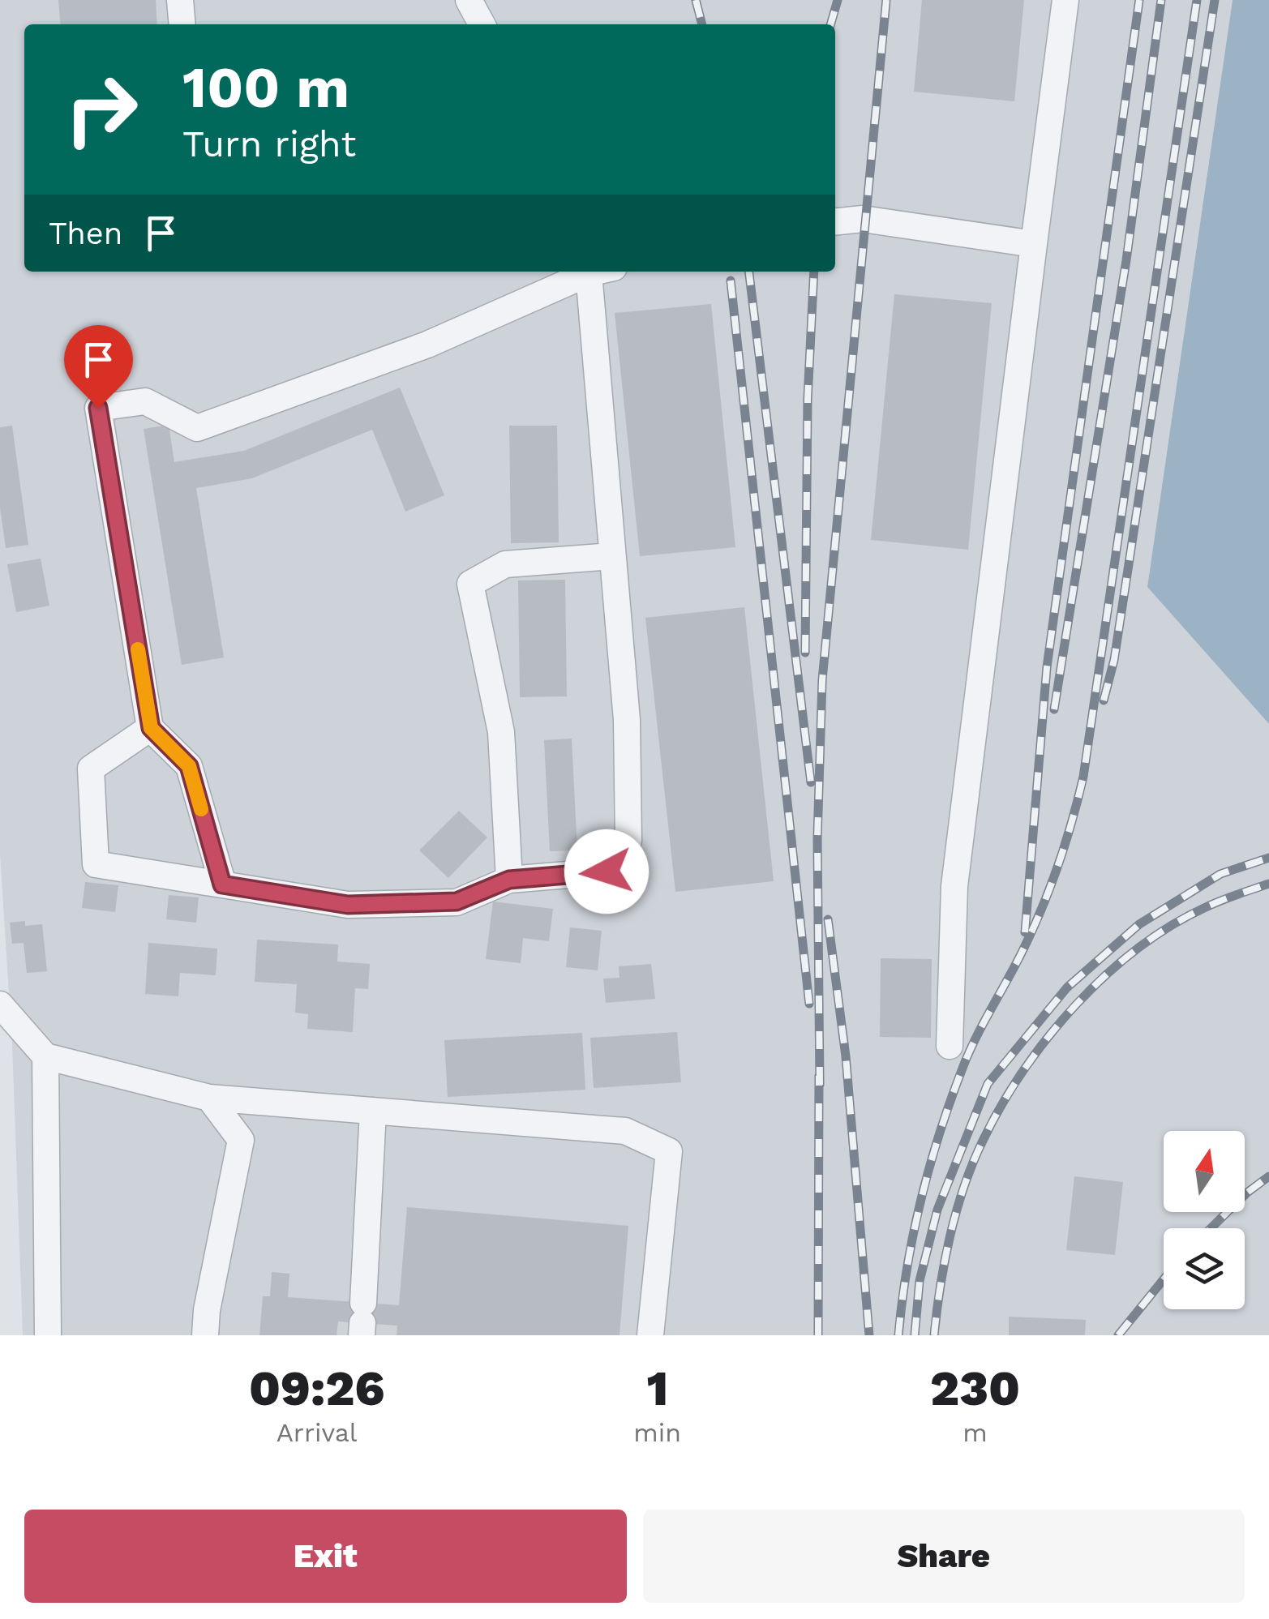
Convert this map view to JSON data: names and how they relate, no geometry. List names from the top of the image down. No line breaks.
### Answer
{"north":"top","page":{"turn":["100 m","Turn right"],"then":"Then","eta":["09:26","Arrival","1","min","230","m"],"buttons":["Exit","Share"]}}
